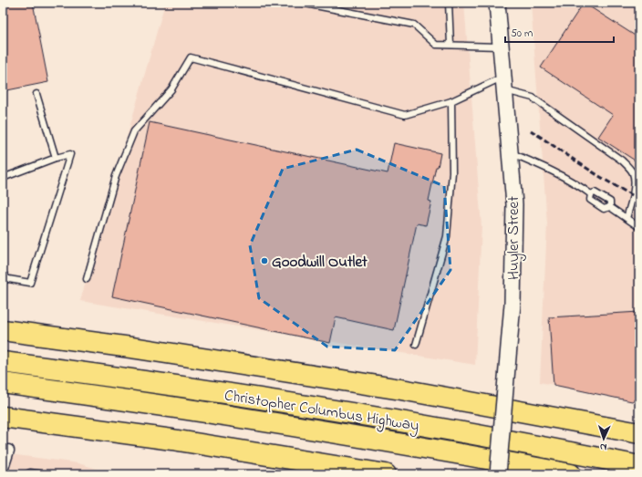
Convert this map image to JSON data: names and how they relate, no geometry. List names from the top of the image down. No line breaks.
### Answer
{"streets":{"highway":["Christopher Columbus Highway"],"street":["Huyler Street"]},"places":["Goodwill Outlet"],"scale_bar":"50 m","north":"bottom"}
